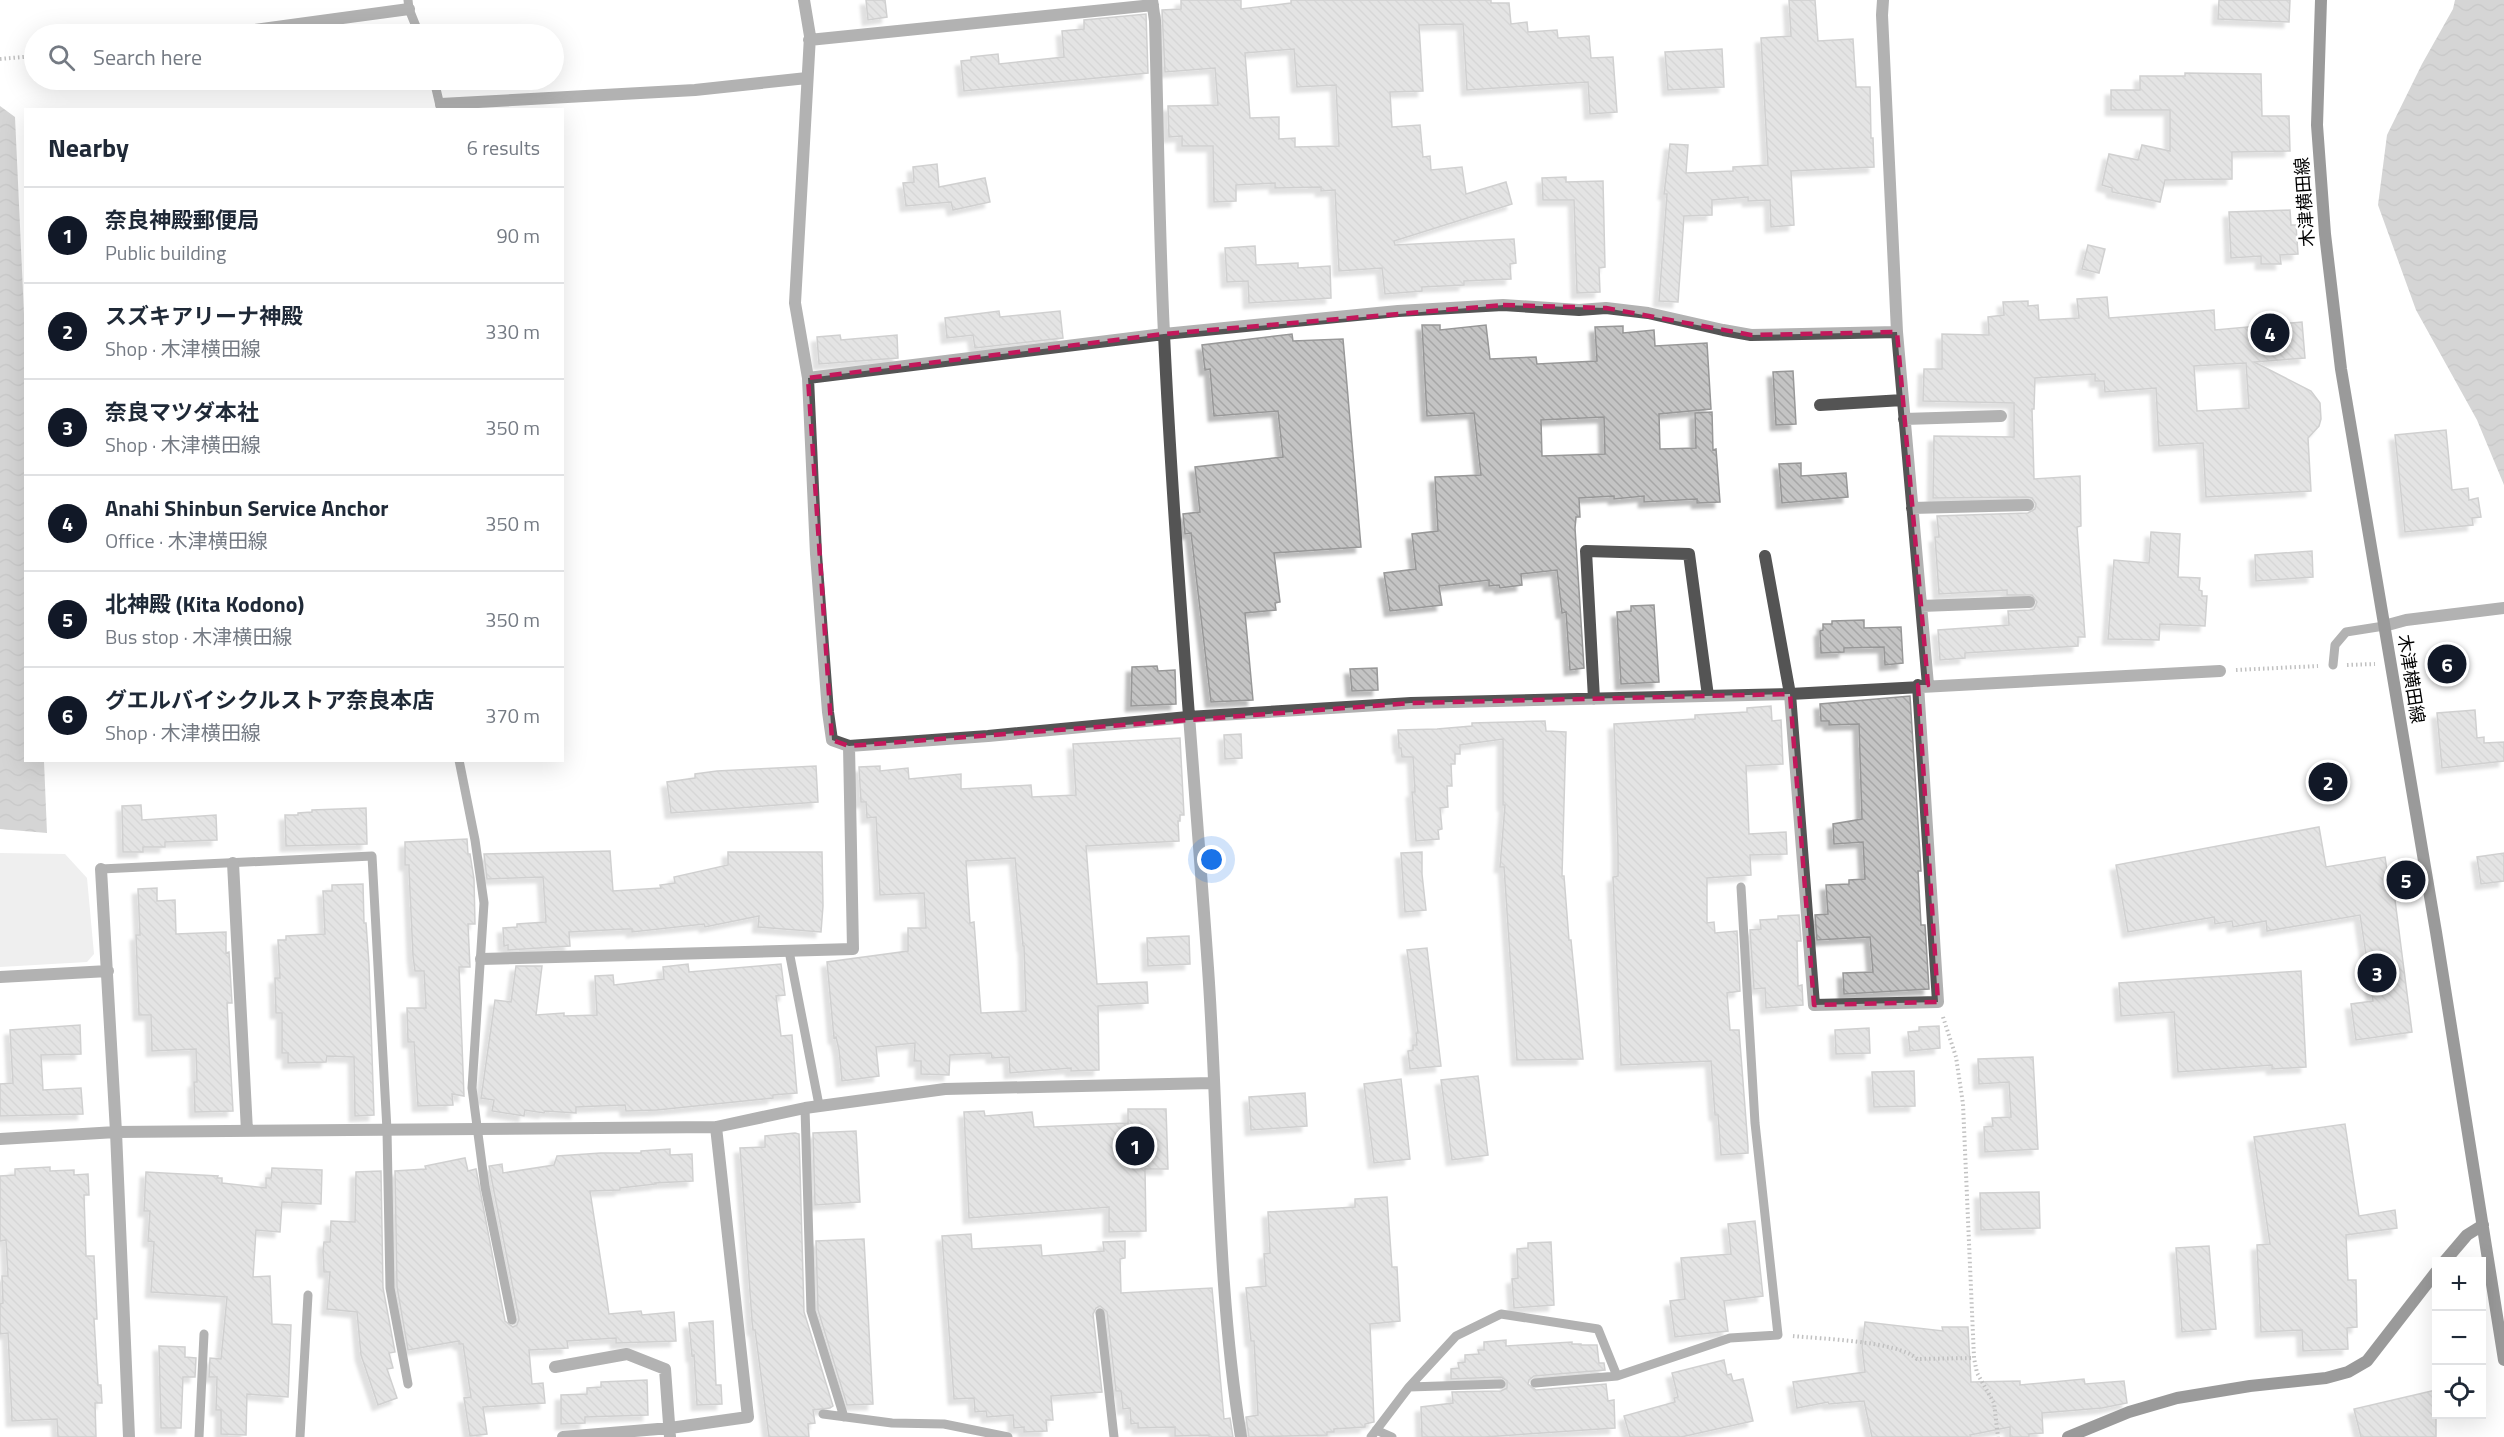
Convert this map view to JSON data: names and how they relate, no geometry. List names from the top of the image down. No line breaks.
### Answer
{"streets":{"main road":["木津横田線"]},"page":{"search":"Search here","heading":["Nearby","6 results"],"list":[{"mark":"1","name":"奈良神殿郵便局","note":"Public building","value":"90 m"},{"mark":"2","name":"スズキアリーナ神殿","note":"Shop · 木津横田線","value":"330 m"},{"mark":"3","name":"奈良マツダ本社","note":"Shop · 木津横田線","value":"350 m"},{"mark":"4","name":"Anahi Shinbun Service Anchor","note":"Office · 木津横田線","value":"350 m"},{"mark":"5","name":"北神殿 (Kita Kodono)","note":"Bus stop · 木津横田線","value":"350 m"},{"mark":"6","name":"グエルバイシクルストア奈良本店","note":"Shop · 木津横田線","value":"370 m"}],"pins":["4","6","2","5","3","1"],"map_buttons":["+","−"]}}
